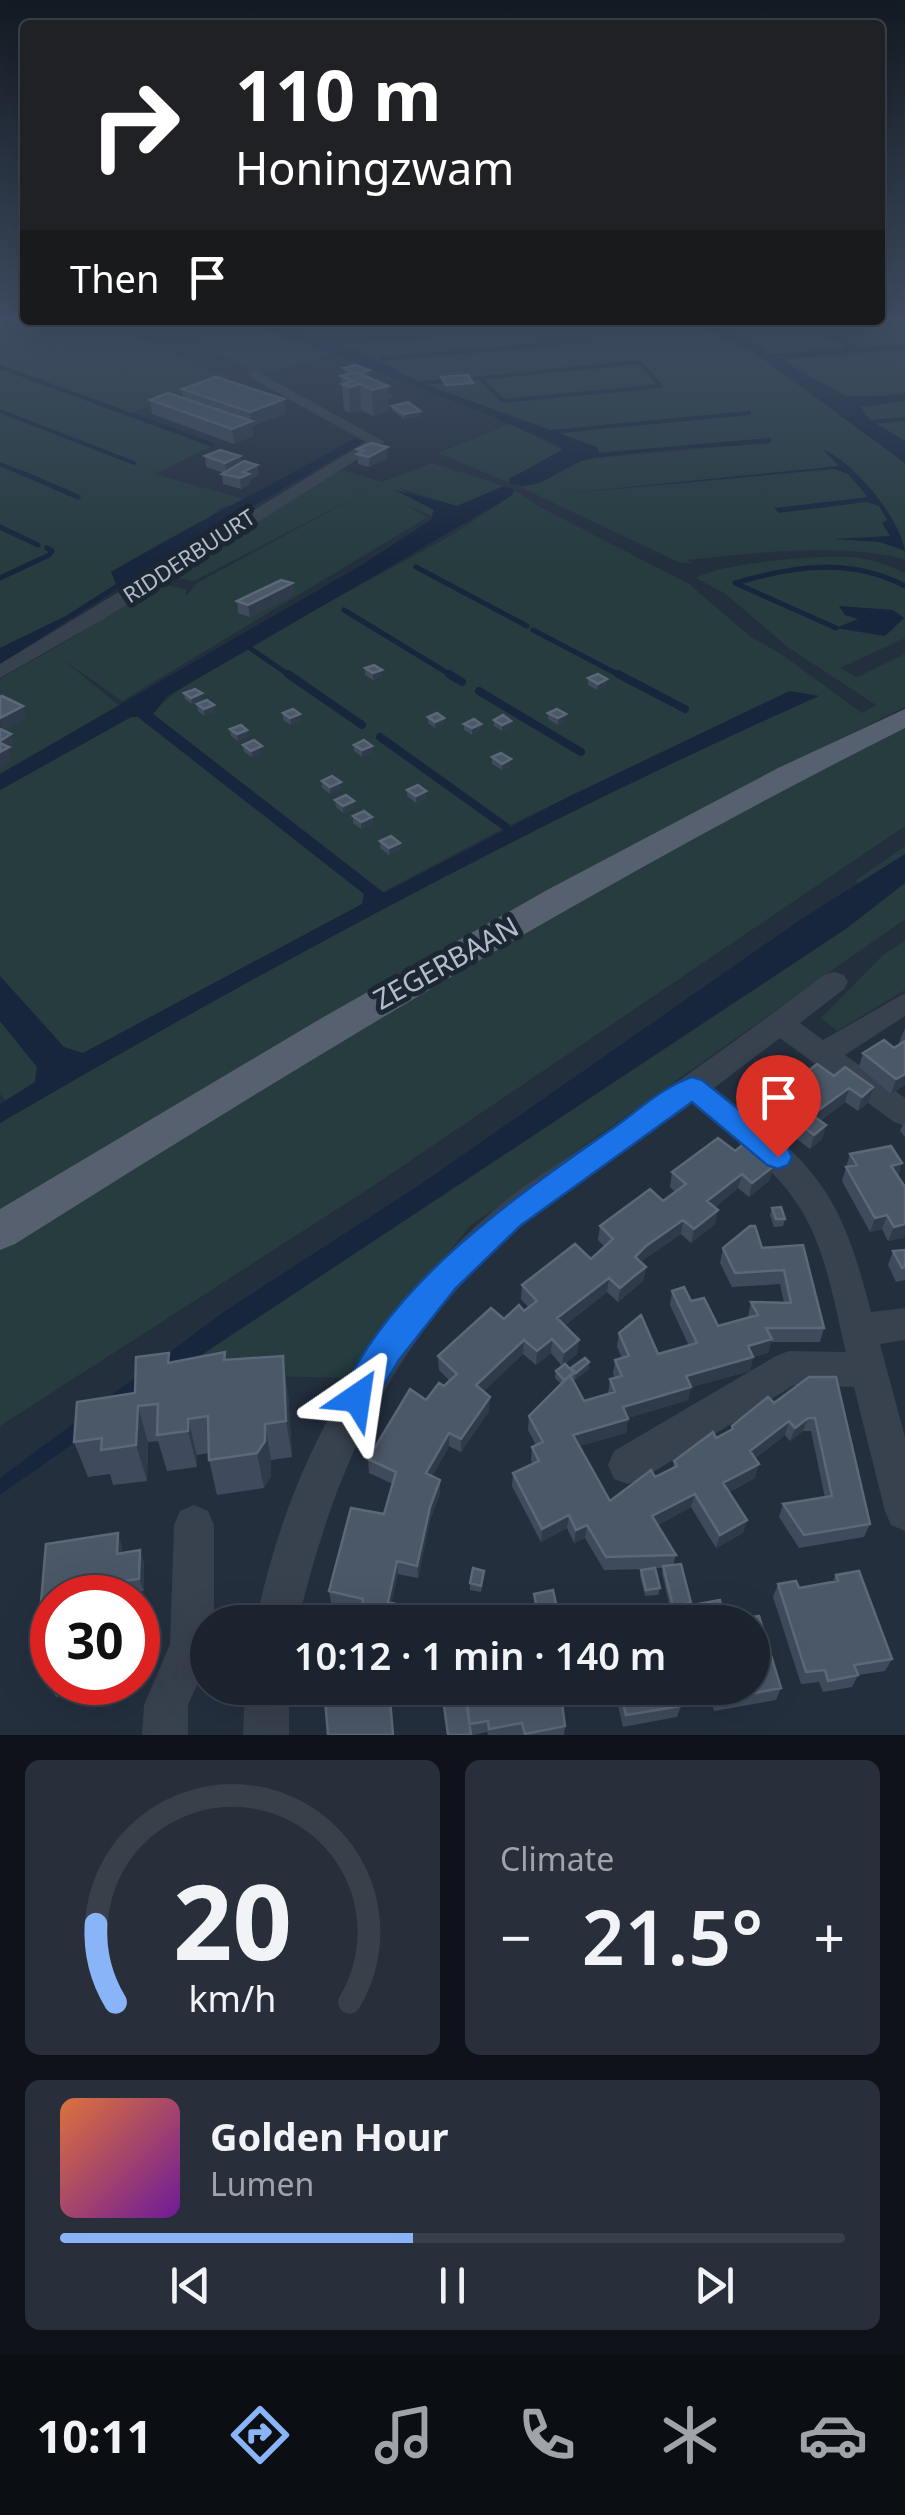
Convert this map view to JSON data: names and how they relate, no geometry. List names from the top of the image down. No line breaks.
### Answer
{"streets":{"main road":["ZEGERBAAN"],"street":["RIDDERBUURT"]},"page":{"turn":["110 m","Honingzwam"],"then":"Then","limit":"30","trip":"10:12 · 1 min · 140 m","tile":"Climate","heat":["−","21.5°","+"],"song":["Golden Hour","Lumen"],"tabs":"10:11","gauge":["20","km/h"]}}
